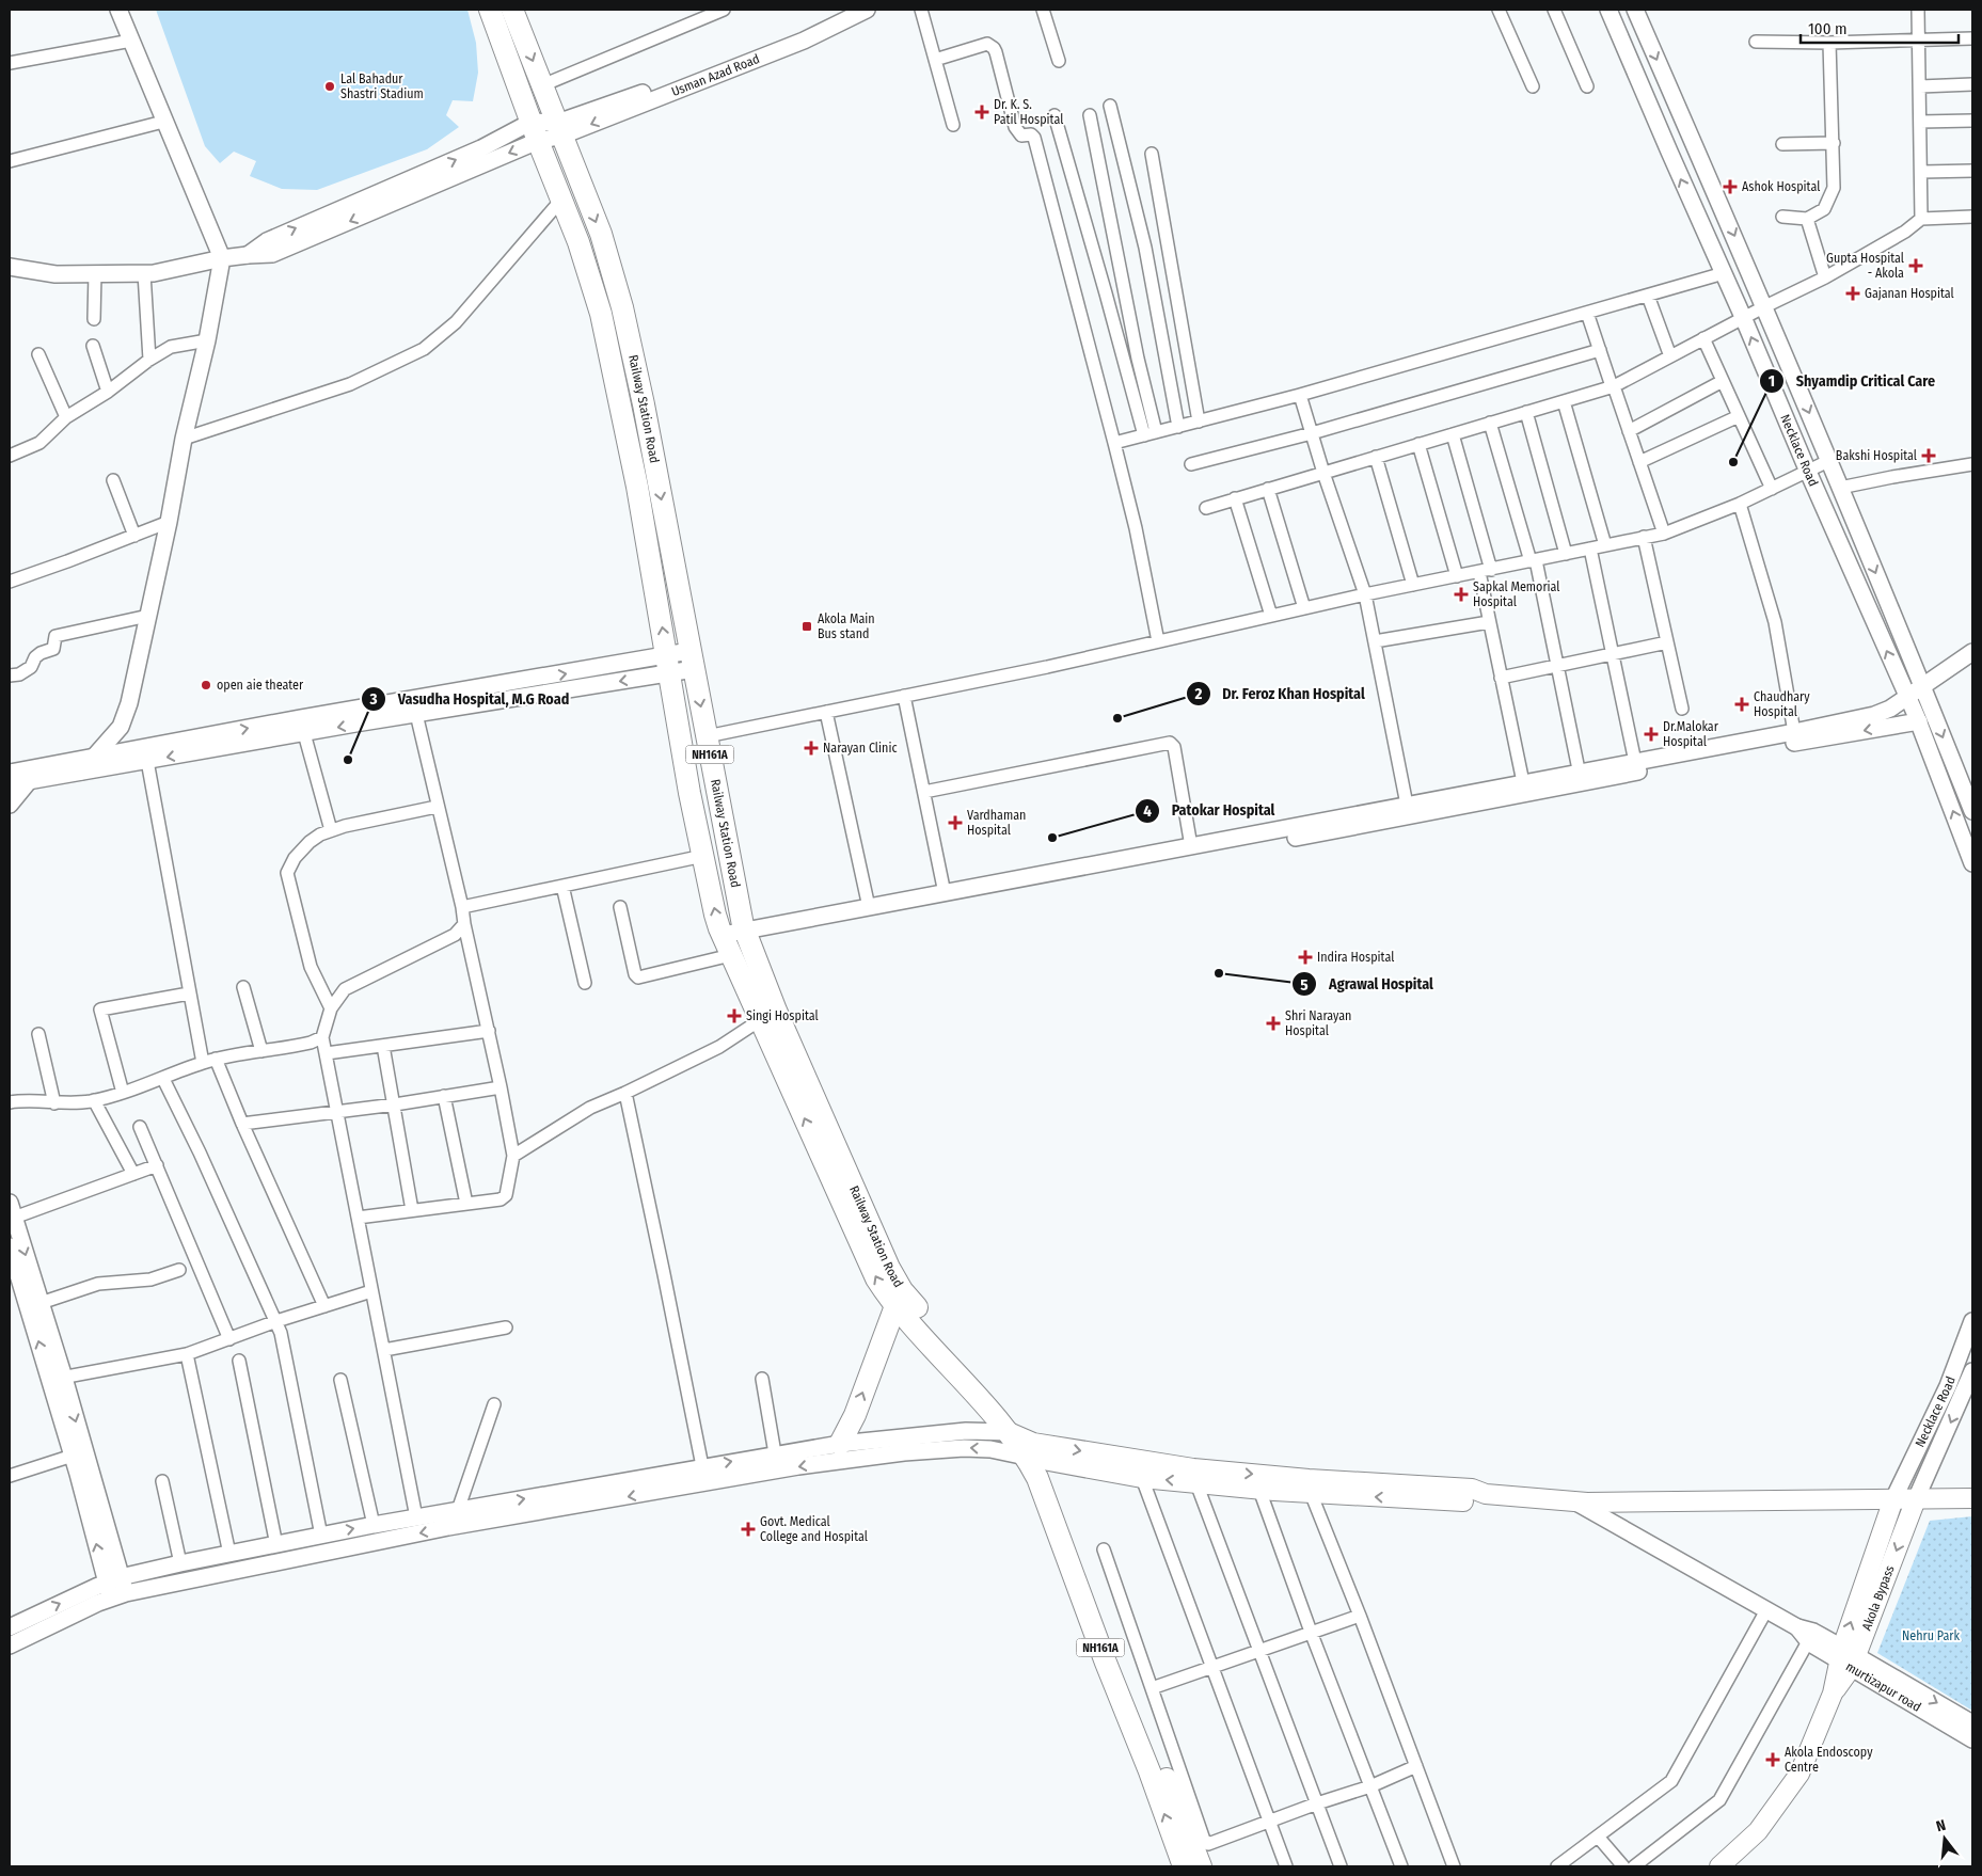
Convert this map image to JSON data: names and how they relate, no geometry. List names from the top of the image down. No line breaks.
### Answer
{"streets":{"highway":["Railway Station Road","NH161A"],"main road":["Usman Azad Road","Necklace Road","Akola Bypass","murtizapur road"]},"crossings":[["Usman Azad Road","Railway Station Road"],["Railway Station Road","NH161A"],["Necklace Road","Akola Bypass"],["Akola Bypass","murtizapur road"]],"parks":["Nehru Park"],"places":{"other":["Lal Bahadur Shastri Stadium","Shyamdip Critical Care","open aie theater","Dr. Feroz Khan Hospital","Vasudha Hospital, M.G Road","Patokar Hospital","Agrawal Hospital"],"health":["Dr. K. S. Patil Hospital","Ashok Hospital","Gupta Hospital - Akola","Gajanan Hospital","Bakshi Hospital","Sapkal Memorial Hospital","Chaudhary Hospital","Dr.Malokar Hospital","Narayan Clinic","Vardhaman Hospital","Indira Hospital","Singi Hospital","Shri Narayan Hospital","Govt. Medical College and Hospital","Akola Endoscopy Centre"],"transit":["Akola Main Bus stand"]},"scale_bar":"100 m","north":"top"}
